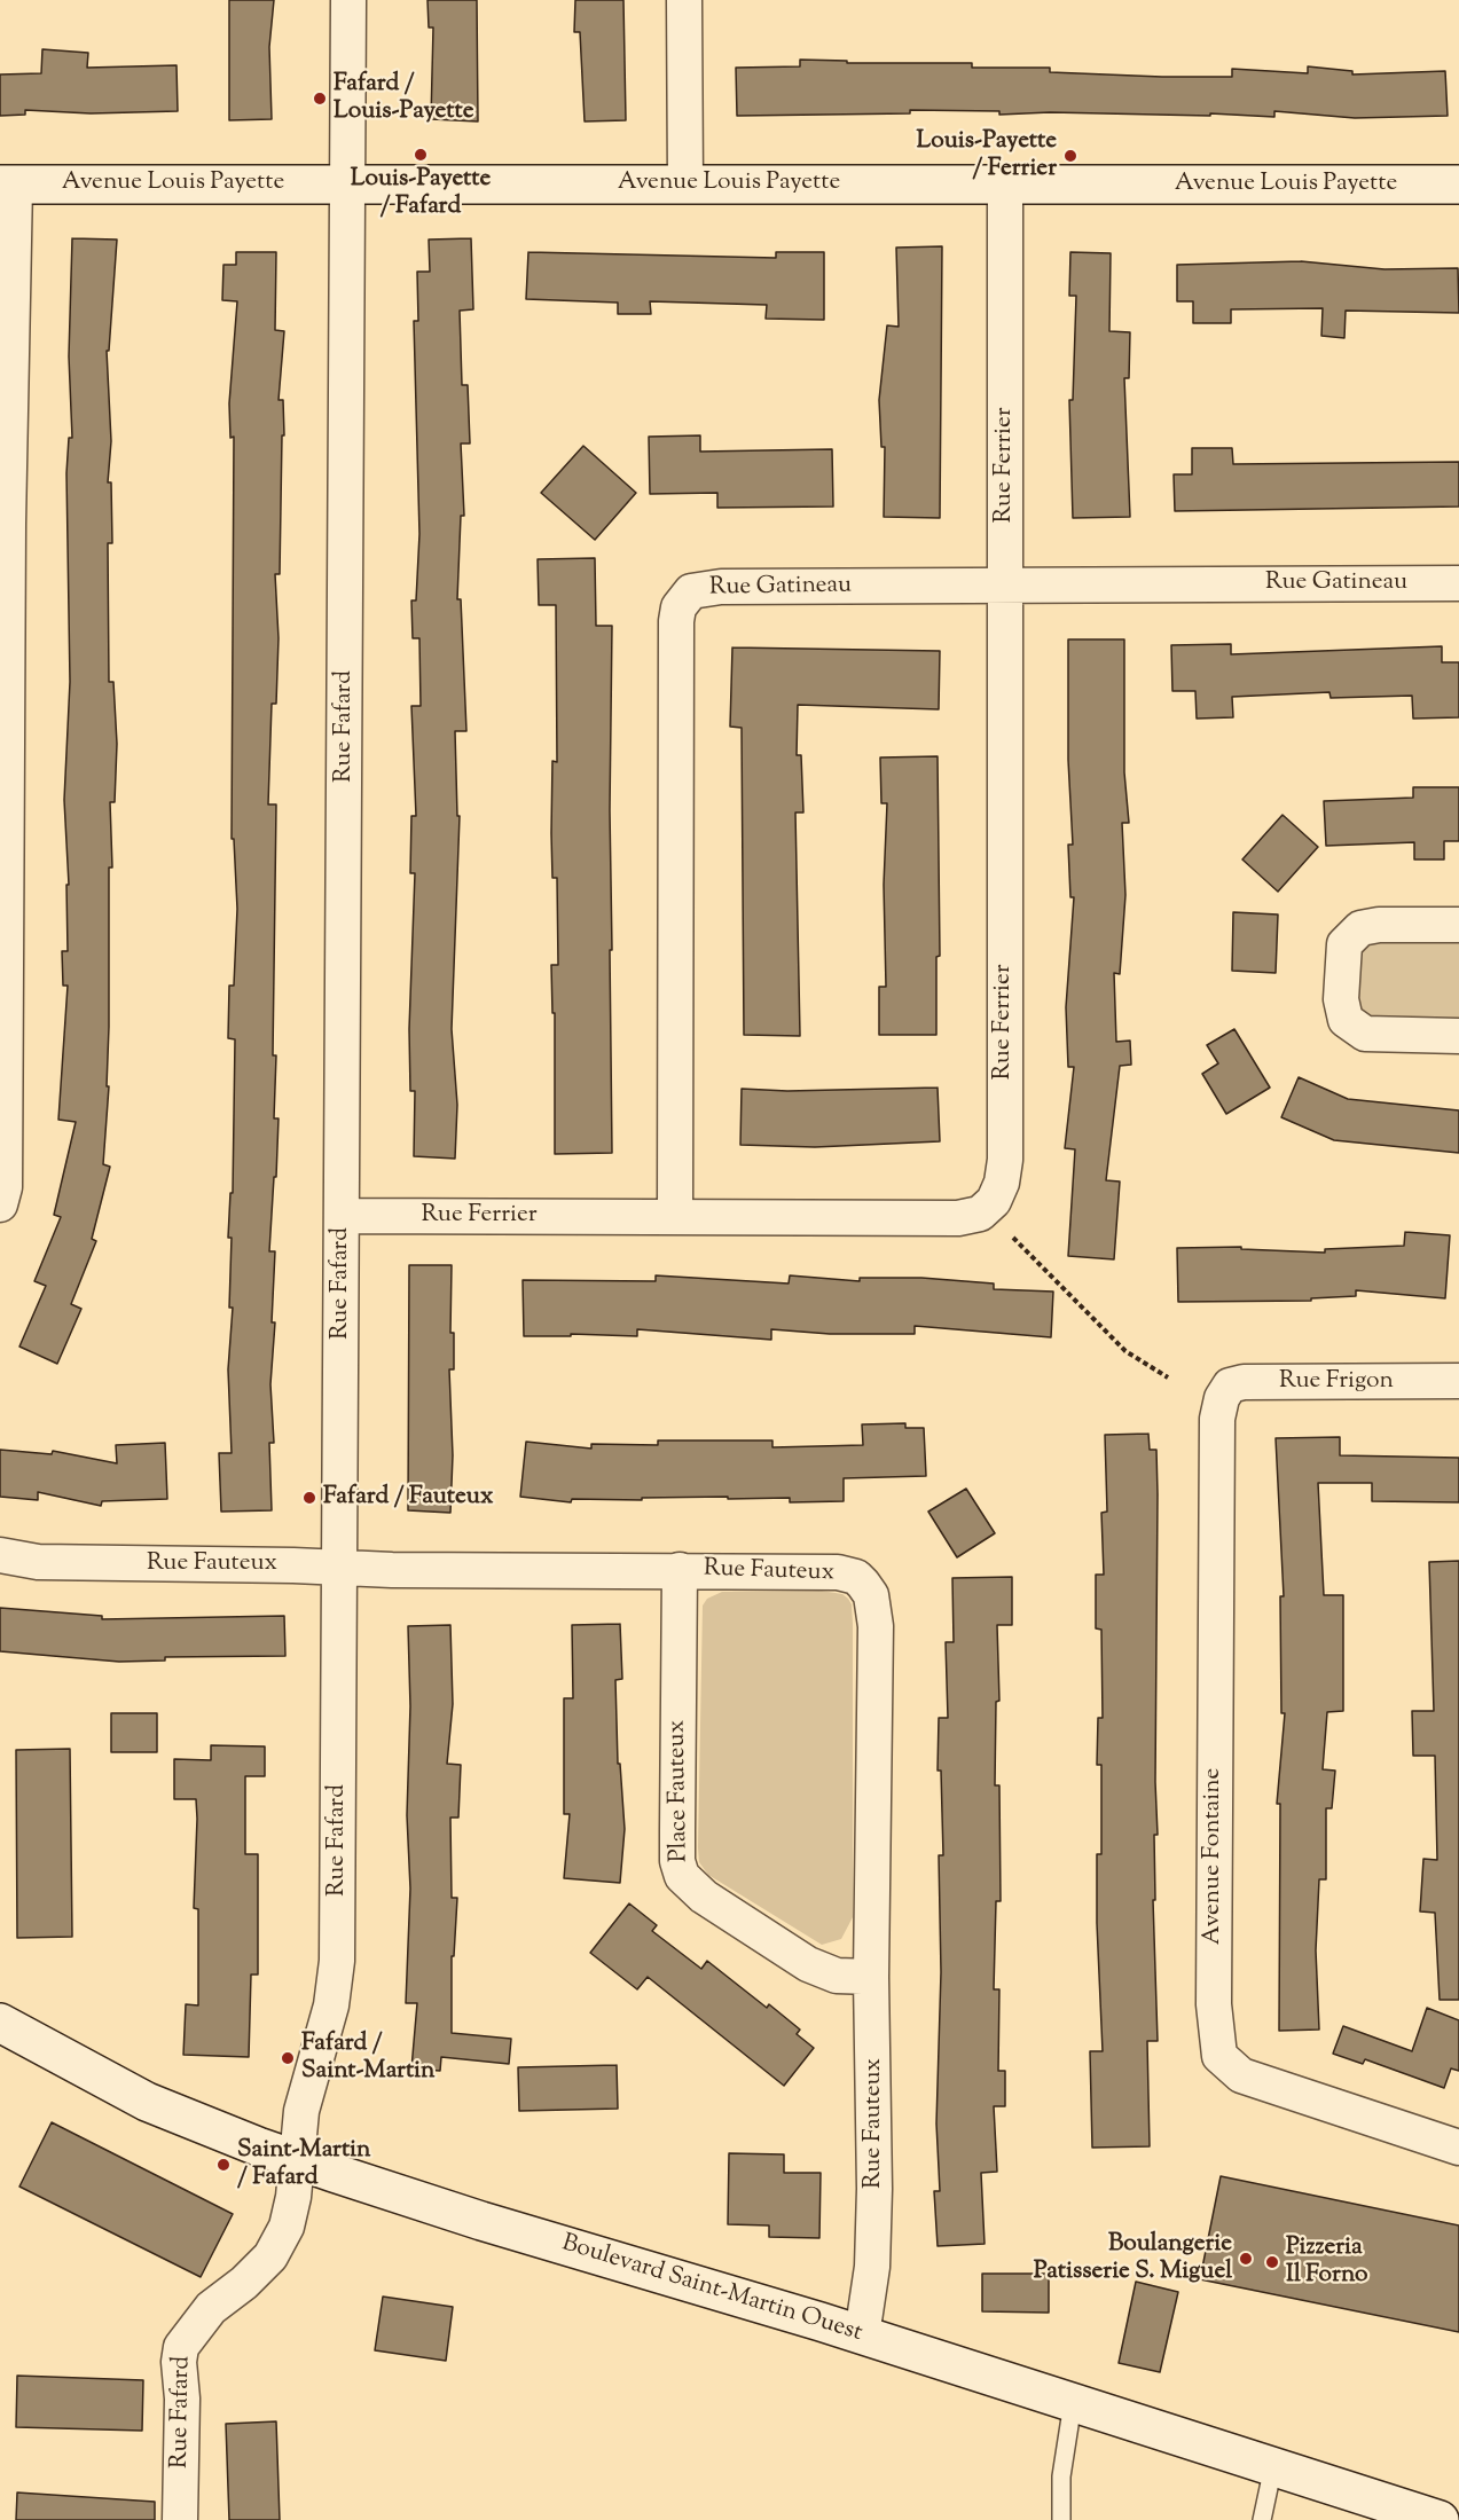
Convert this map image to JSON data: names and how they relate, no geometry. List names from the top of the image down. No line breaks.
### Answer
{"streets":{"main road":["Avenue Louis Payette","Boulevard Saint-Martin Ouest"],"street":["Rue Ferrier","Rue Gatineau","Rue Fafard","Rue Frigon","Rue Fauteux","Place Fauteux","Avenue Fontaine"]},"crossings":[["Avenue Louis Payette","Rue Ferrier"],["Avenue Louis Payette","Rue Fafard"],["Rue Ferrier","Rue Gatineau"],["Rue Ferrier","Rue Fafard"],["Rue Fafard","Rue Fauteux"],["Rue Fafard","Boulevard Saint-Martin Ouest"],["Rue Frigon","Avenue Fontaine"],["Rue Fauteux","Place Fauteux"],["Rue Fauteux","Boulevard Saint-Martin Ouest"]],"places":["Fafard / Louis-Payette","Louis-Payette / Fafard","Louis-Payette / Ferrier","Fafard / Fauteux","Fafard / Saint-Martin","Saint-Martin / Fafard","Boulangerie Patisserie S. Miguel","Pizzeria Il Forno"]}
